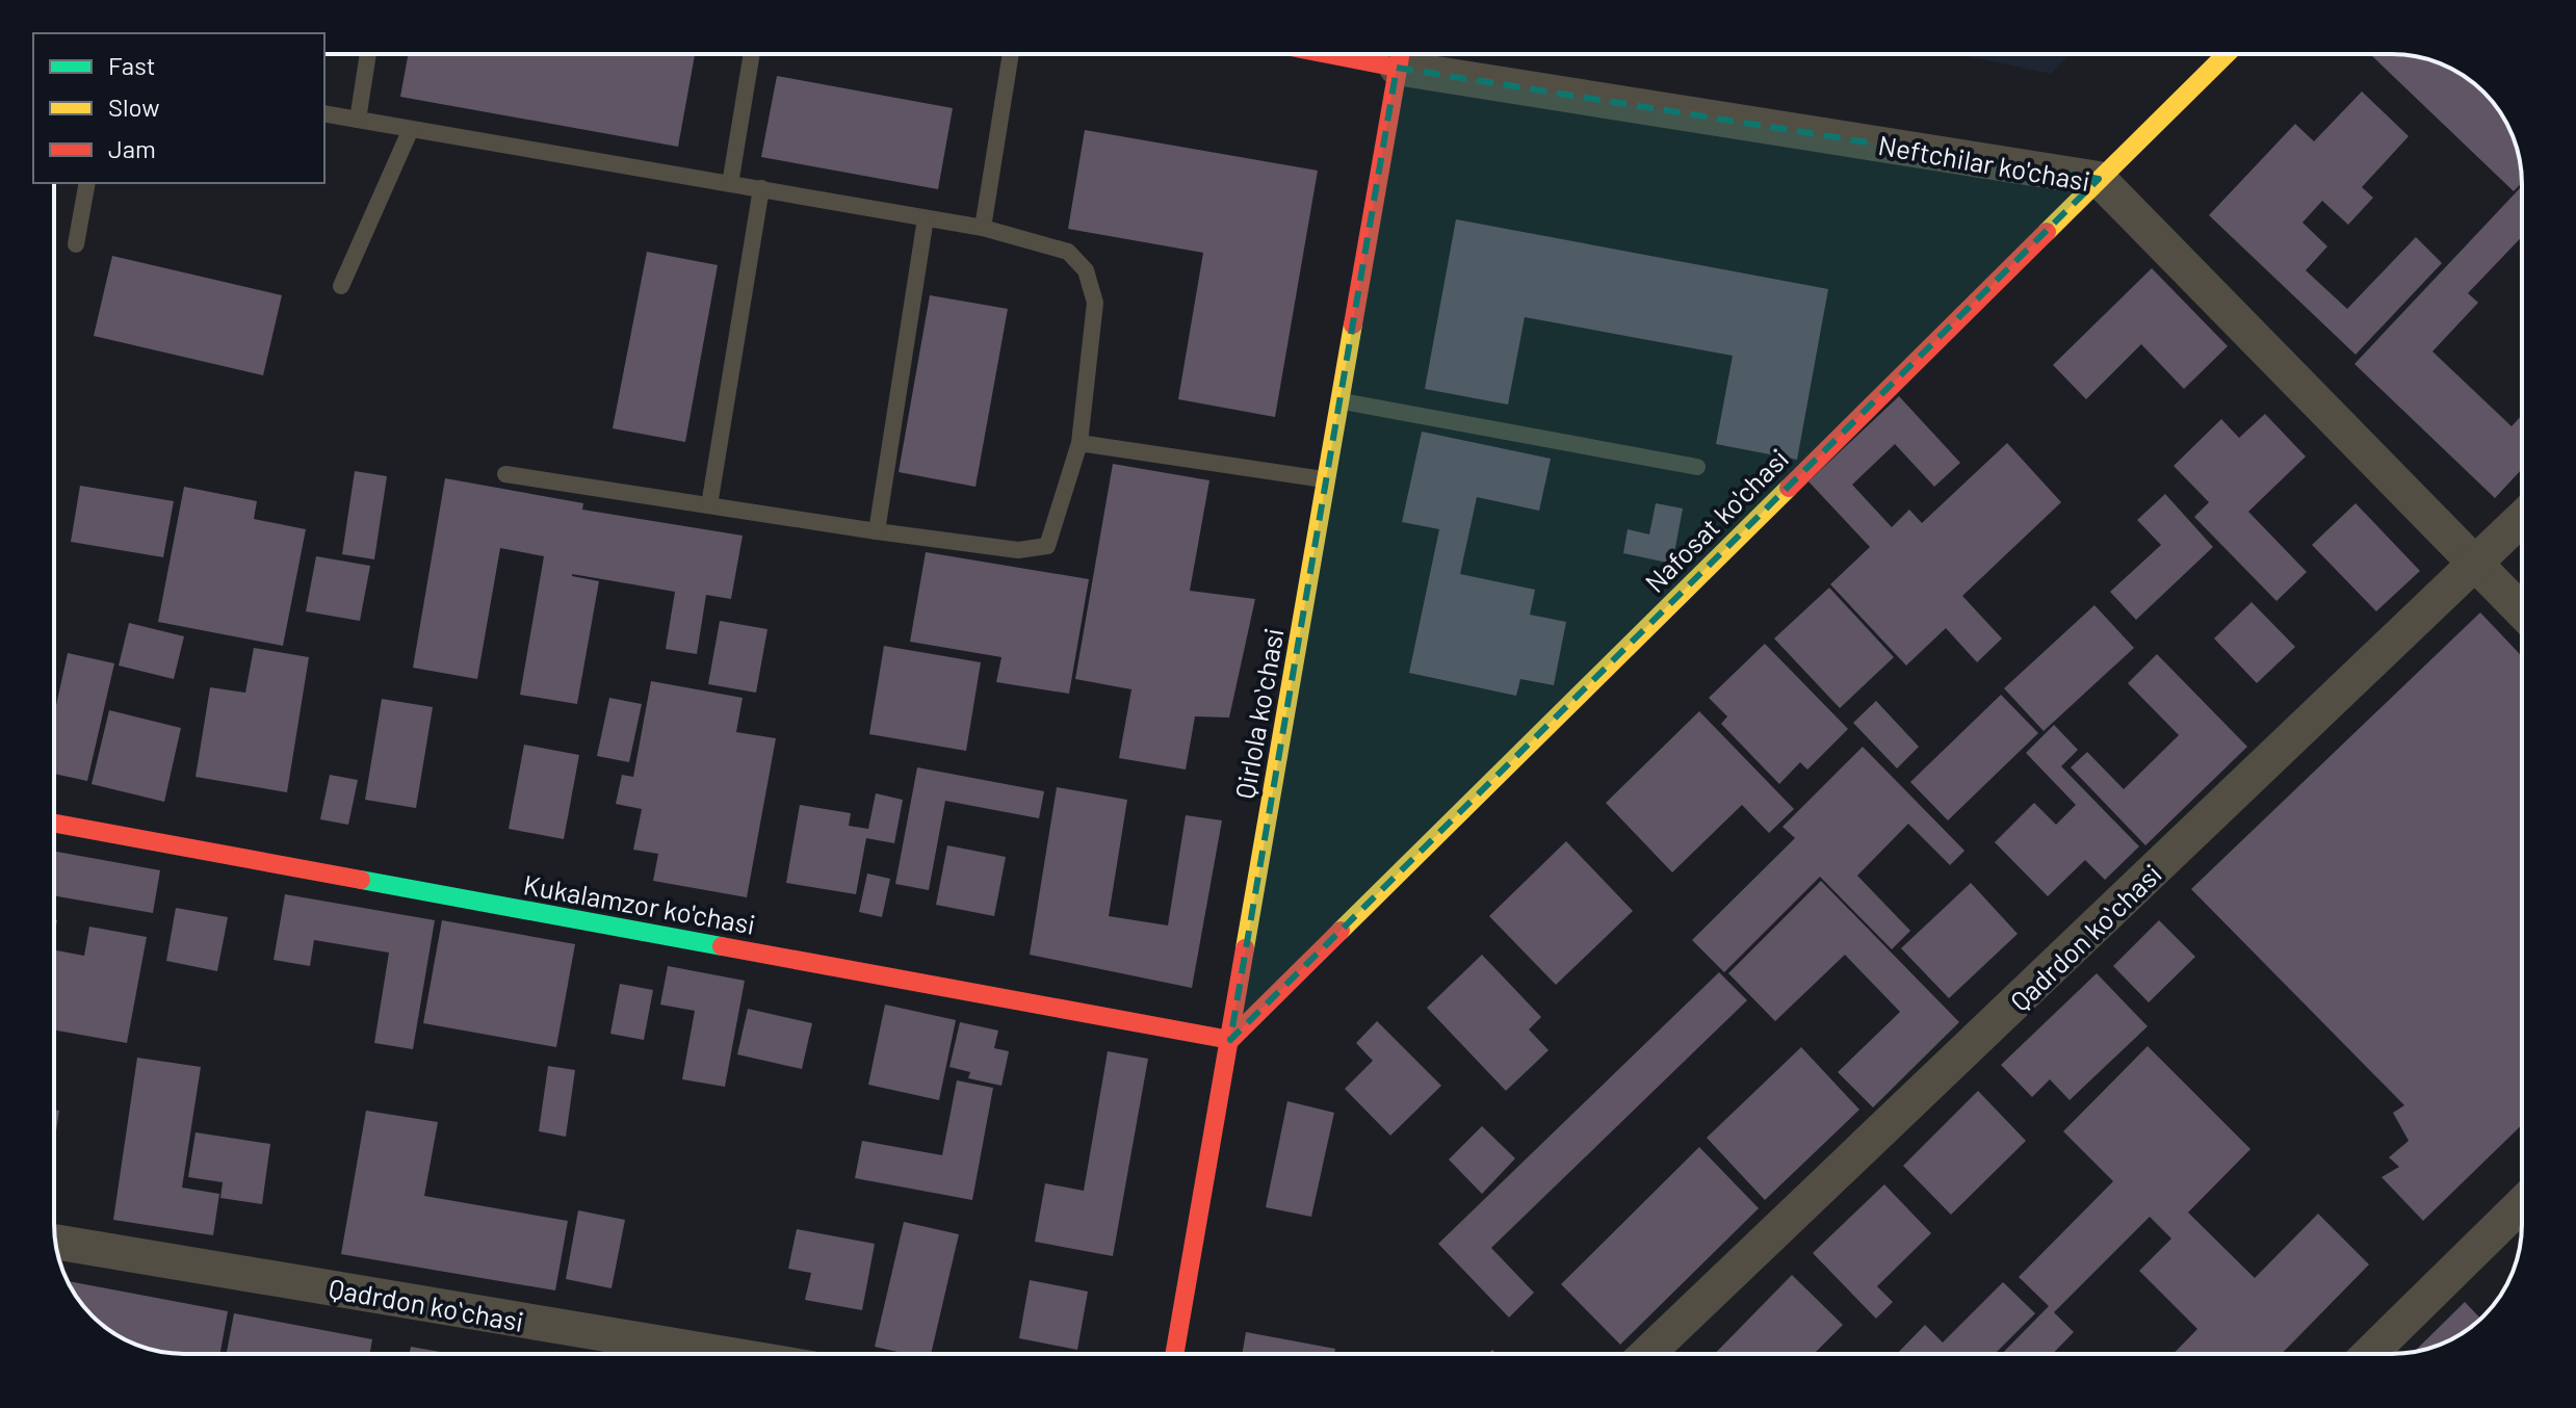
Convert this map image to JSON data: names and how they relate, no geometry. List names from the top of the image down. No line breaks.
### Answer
{"streets":{"street":["Neftchilar ko'chasi","Nafosat ko'chasi","Qirlola koʻchasi","Kukalamzor ko'chasi","Qadrdon koʻchasi"]},"crossings":[["Neftchilar ko'chasi","Nafosat ko'chasi"],["Neftchilar ko'chasi","Qirlola koʻchasi"],["Neftchilar ko'chasi","Qadrdon koʻchasi"],["Nafosat ko'chasi","Qirlola koʻchasi"],["Nafosat ko'chasi","Kukalamzor ko'chasi"],["Qirlola koʻchasi","Kukalamzor ko'chasi"]],"legend":["Fast","Slow","Jam"]}
